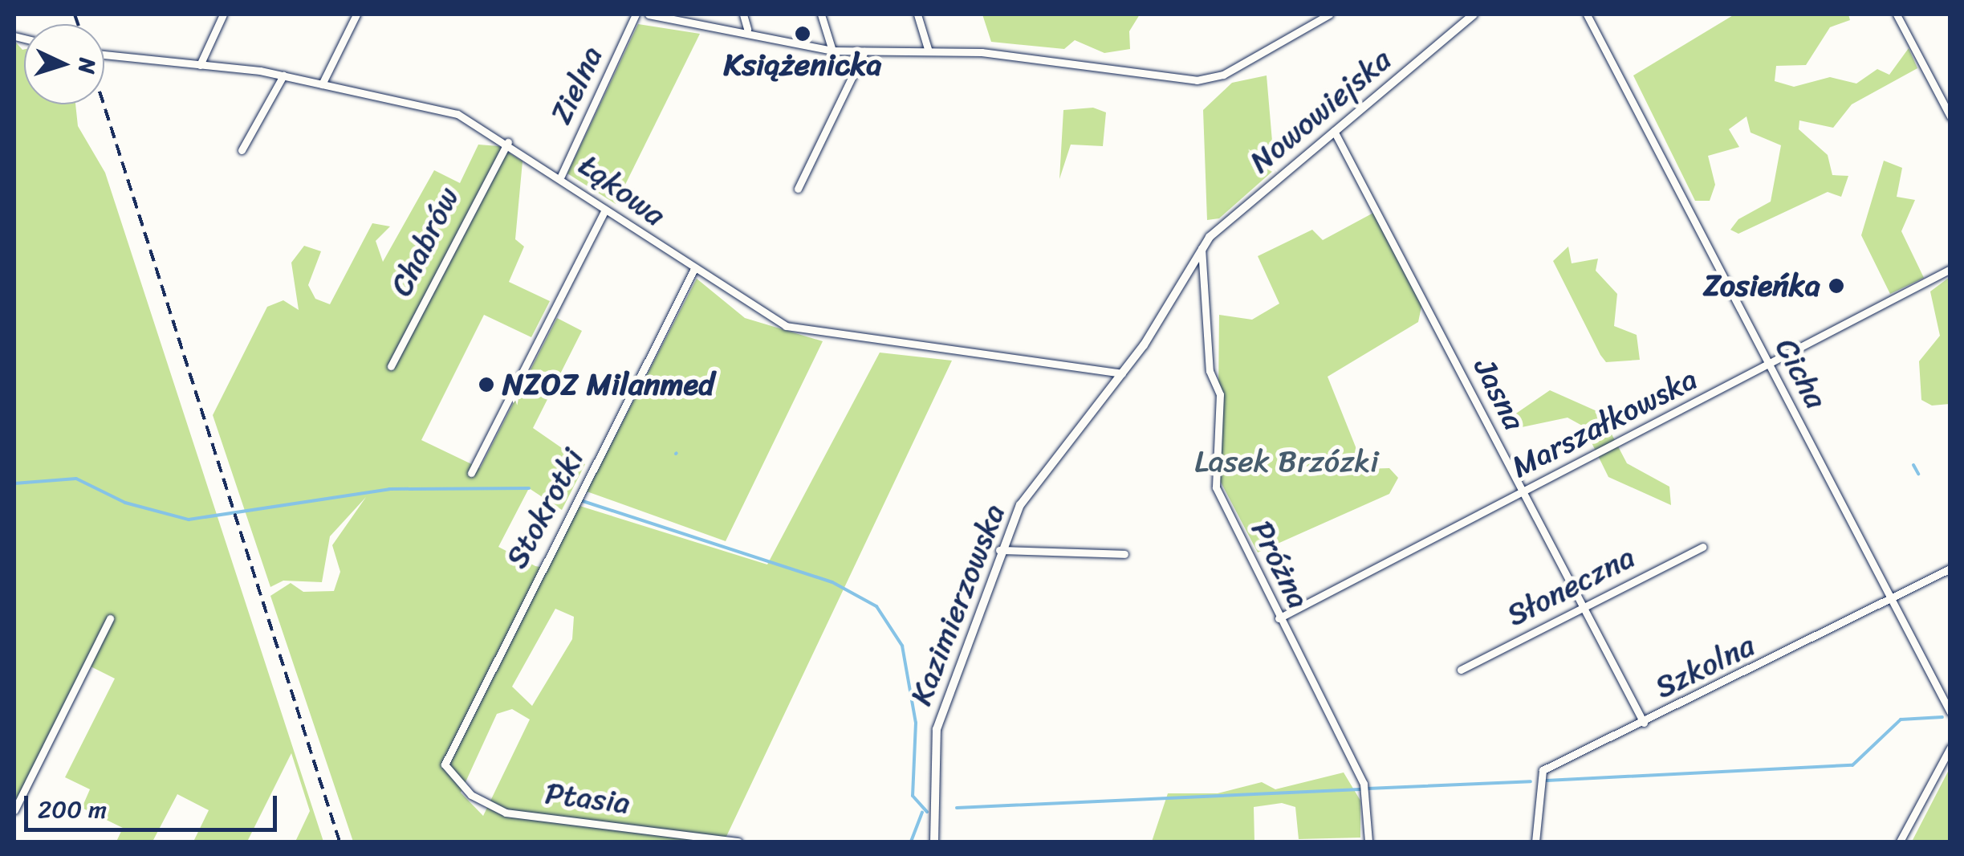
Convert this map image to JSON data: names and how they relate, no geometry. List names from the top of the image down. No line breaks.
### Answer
{"streets":{"street":["Zielna","Nowowiejska","Łąkowa","Chabrów","Cicha","Jasna","Marszałkowska","Stokrotki","Próżna","Słoneczna","Kazimierzowska","Szkolna","Ptasia"]},"crossings":[["Zielna","Łąkowa"],["Nowowiejska","Jasna"],["Nowowiejska","Próżna"],["Nowowiejska","Kazimierzowska"],["Łąkowa","Chabrów"],["Łąkowa","Stokrotki"],["Łąkowa","Kazimierzowska"],["Cicha","Marszałkowska"],["Cicha","Szkolna"],["Jasna","Marszałkowska"],["Jasna","Słoneczna"],["Jasna","Szkolna"],["Marszałkowska","Próżna"],["Stokrotki","Ptasia"],["Próżna","Kazimierzowska"]],"parks":["Lasek Brzózki"],"places":["Książenicka","Zosieńka","NZOZ Milanmed"],"scale_bar":"200 m","north":"right"}
